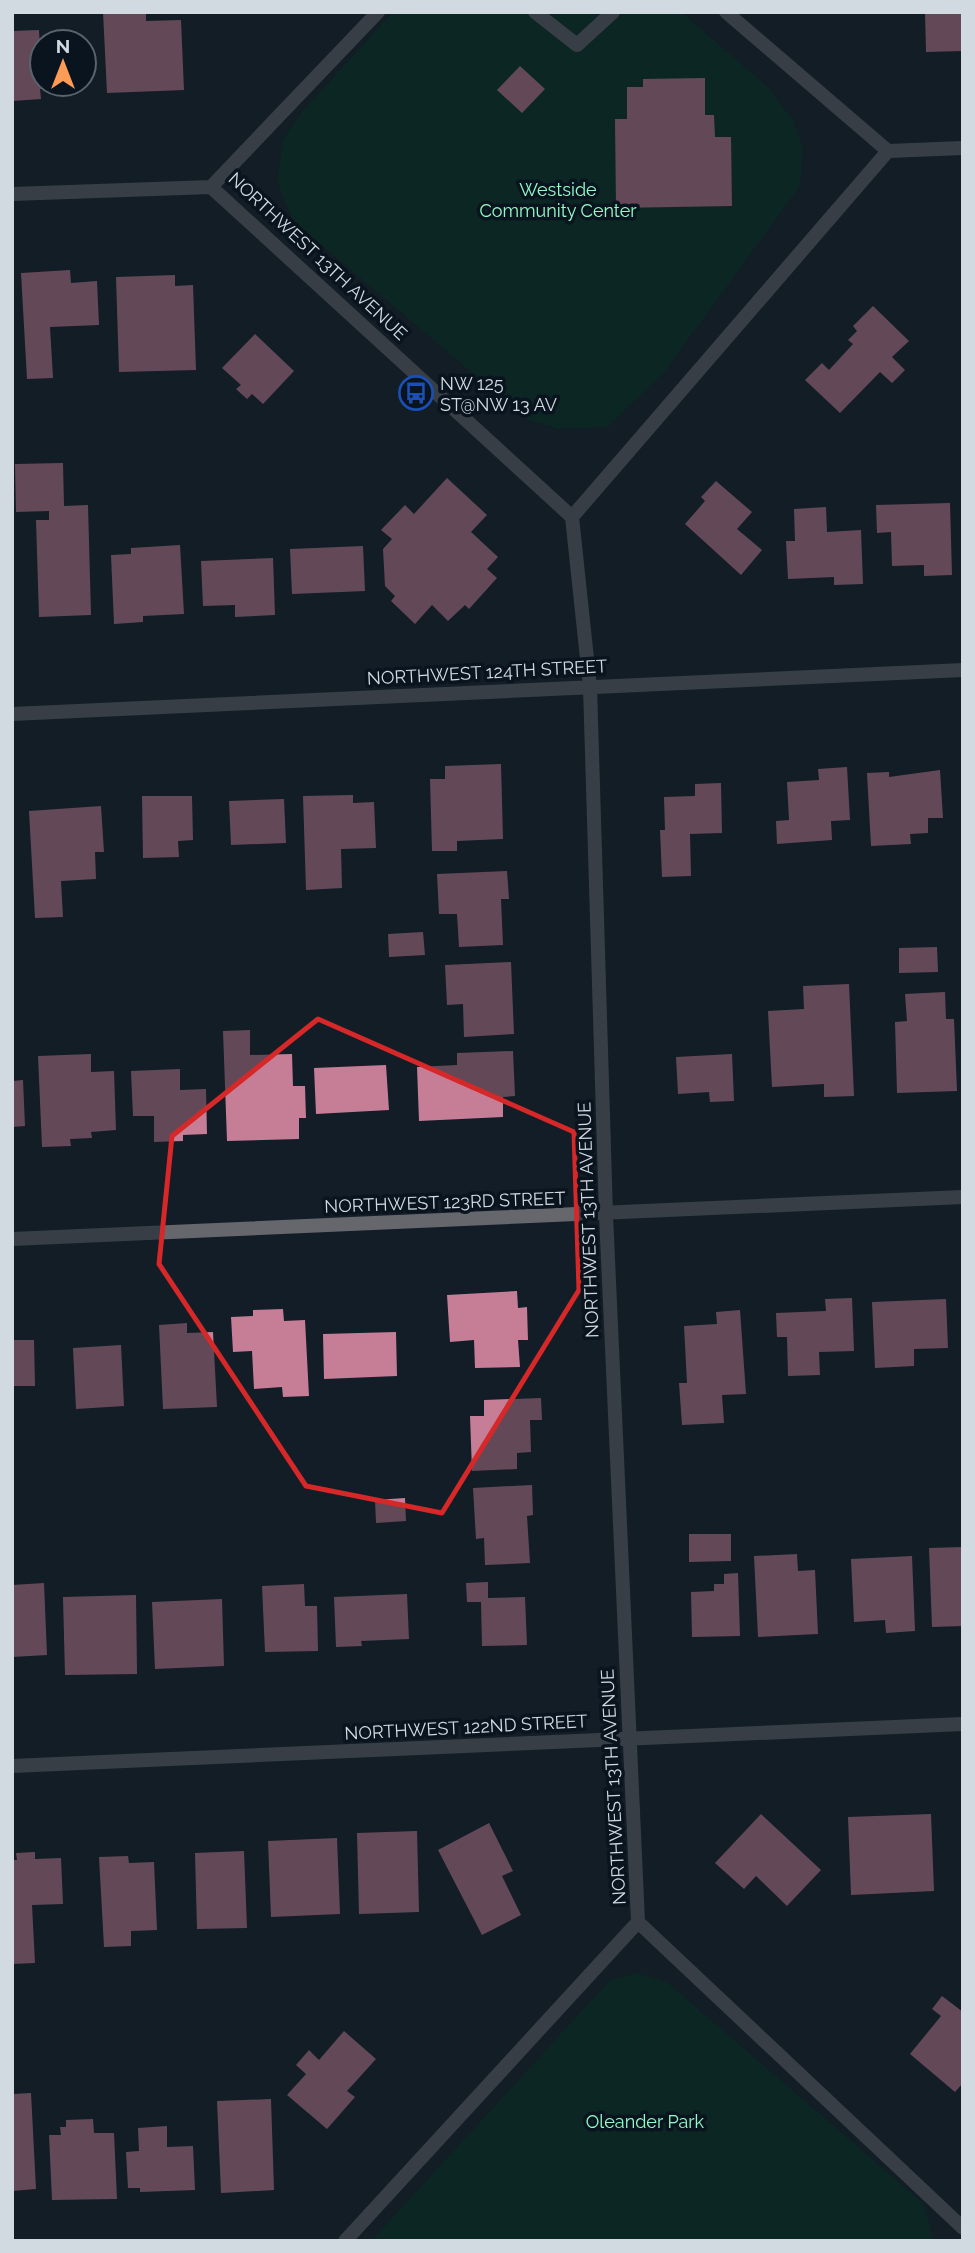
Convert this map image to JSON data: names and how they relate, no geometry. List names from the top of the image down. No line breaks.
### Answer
{"streets":{"street":["NORTHWEST 13TH AVENUE","NORTHWEST 124TH STREET","NORTHWEST 123RD STREET","NORTHWEST 122ND STREET"]},"crossings":[["NORTHWEST 13TH AVENUE","NORTHWEST 124TH STREET"],["NORTHWEST 13TH AVENUE","NORTHWEST 123RD STREET"],["NORTHWEST 13TH AVENUE","NORTHWEST 122ND STREET"]],"parks":["Westside Community Center","Oleander Park"],"places":{"bus stop":["NW 125 ST@NW 13 AV"]},"north":"top"}
